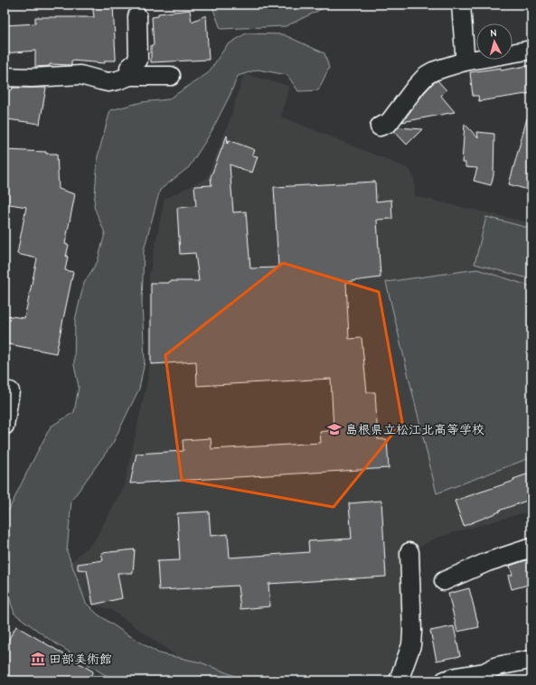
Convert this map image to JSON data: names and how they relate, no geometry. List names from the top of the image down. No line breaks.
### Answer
{"places":{"school or university":["島根県立松江北高等学校"],"museum":["田部美術館"]},"north":"top"}
